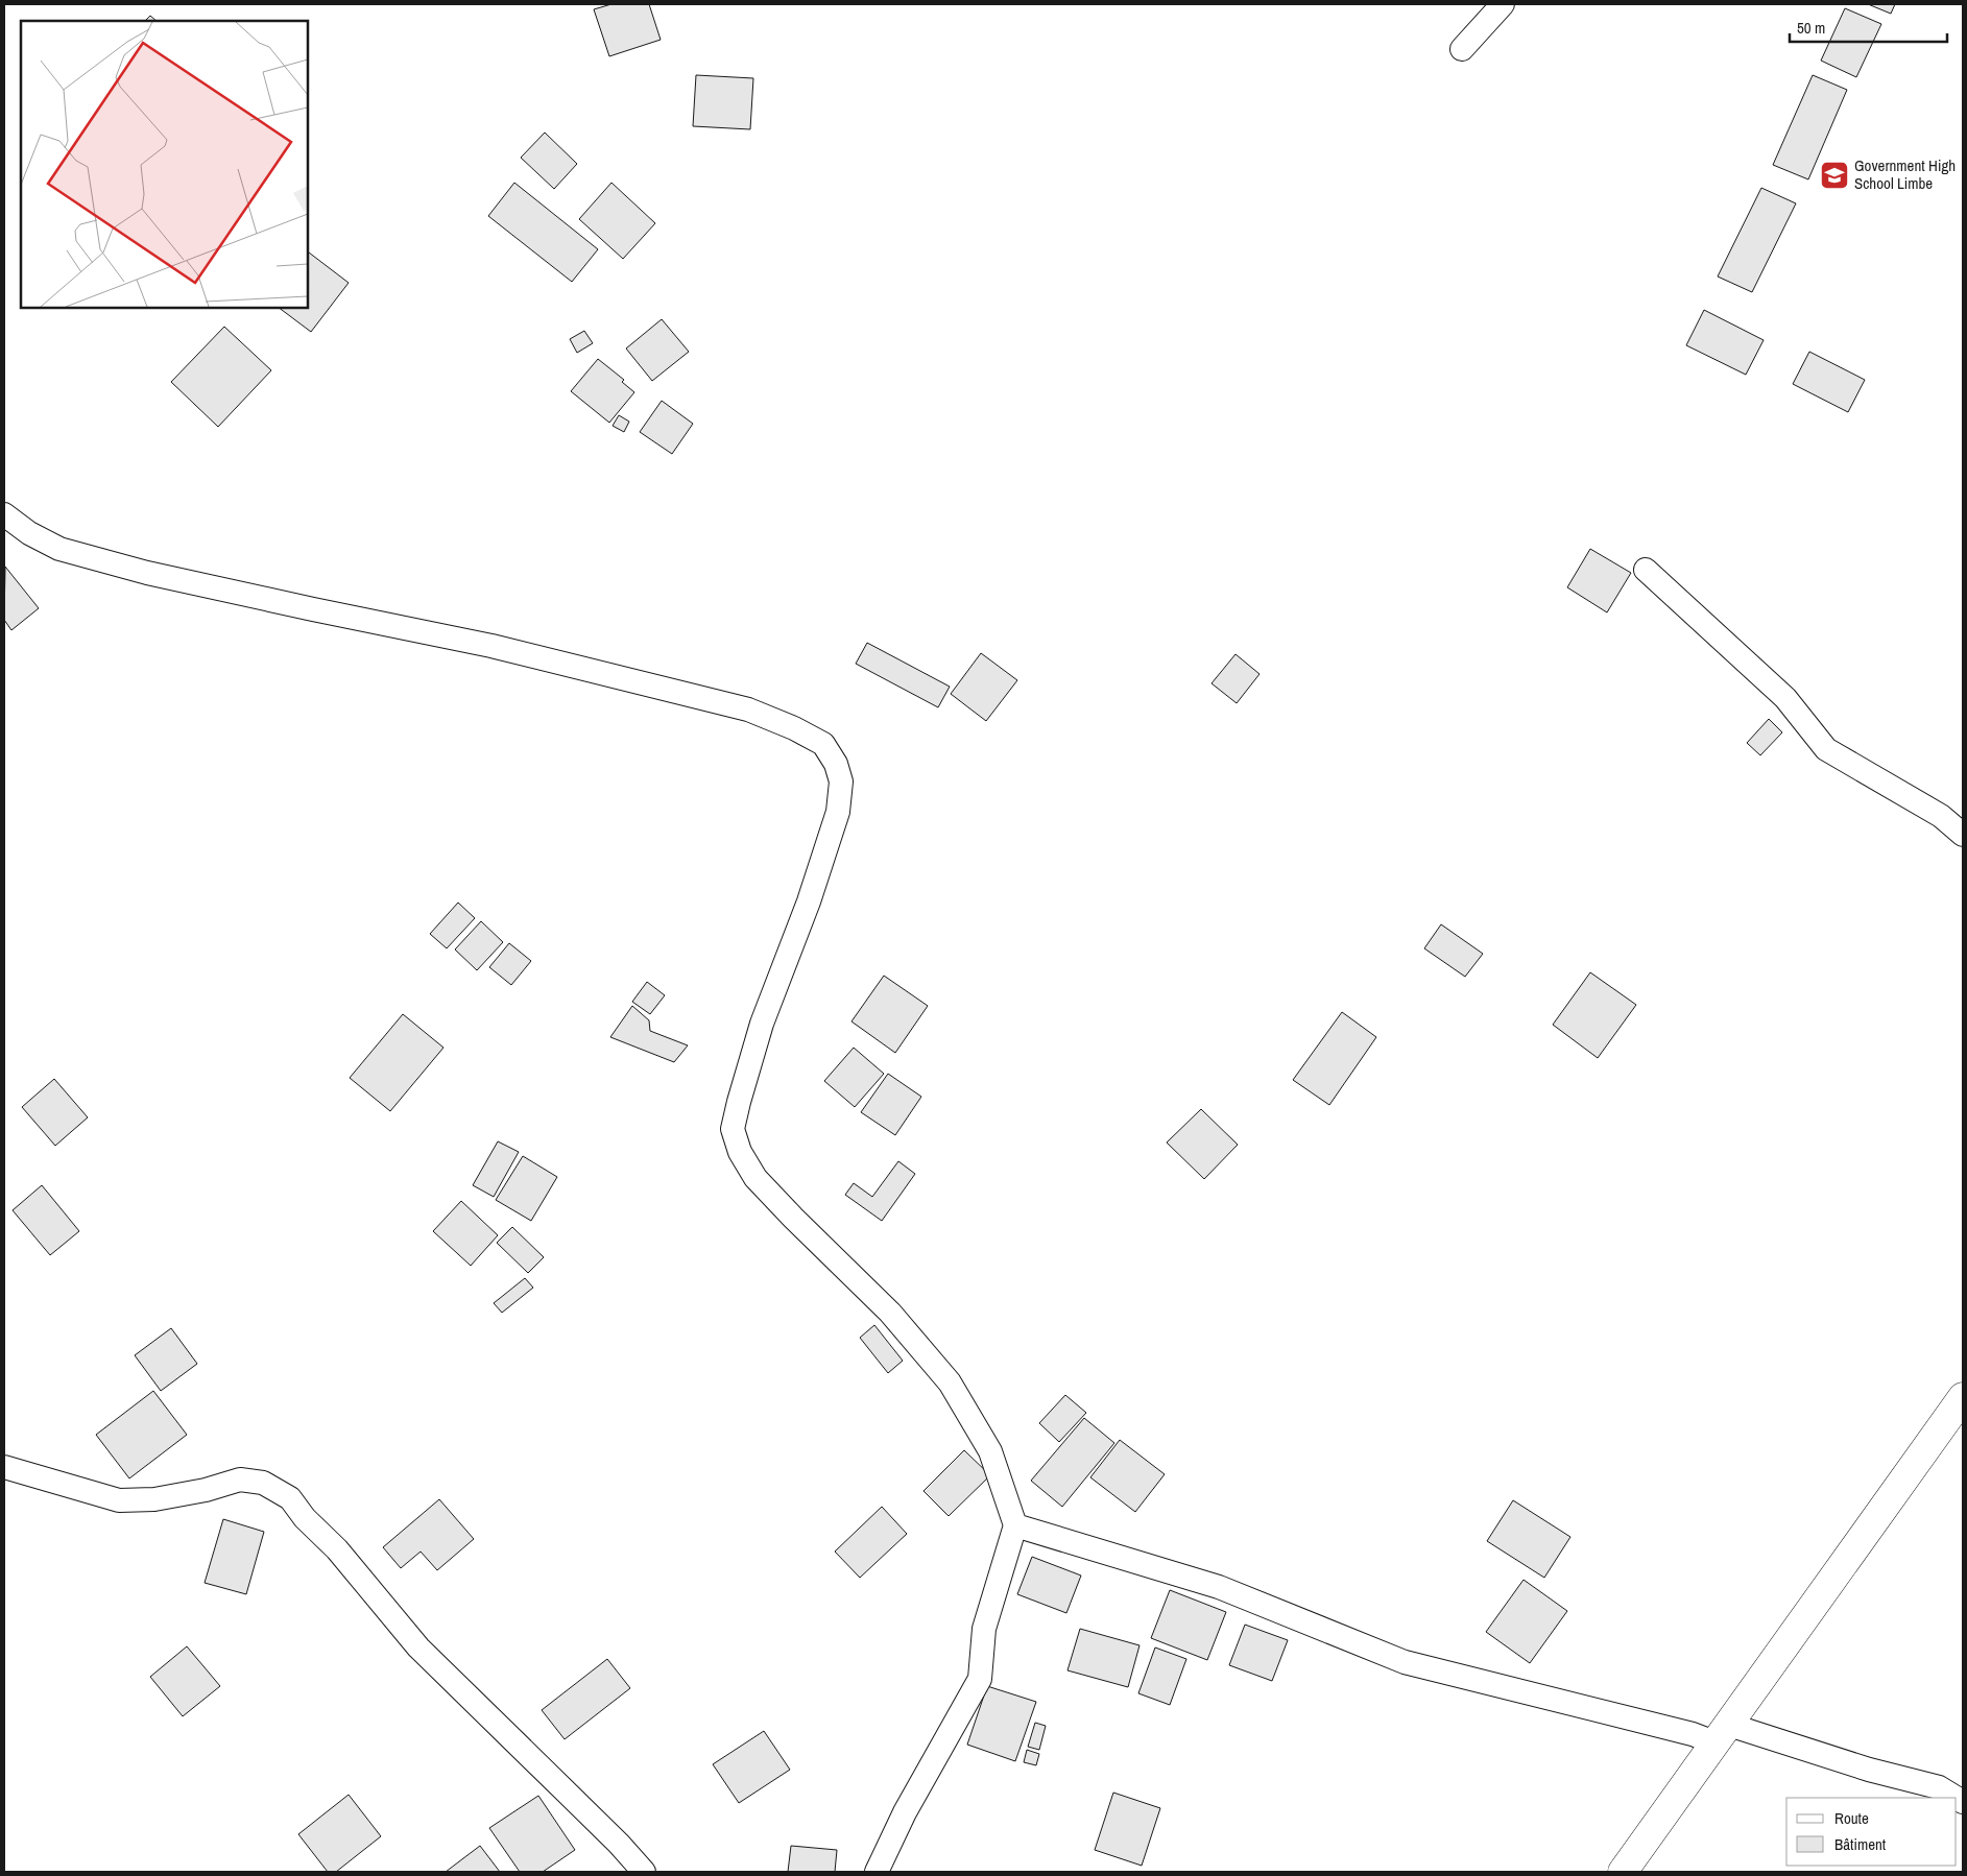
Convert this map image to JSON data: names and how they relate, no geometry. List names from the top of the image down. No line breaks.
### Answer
{"places":{"school or university":["Government High School Limbe"]},"legend":["Route","Bâtiment"],"scale_bar":"50 m"}
